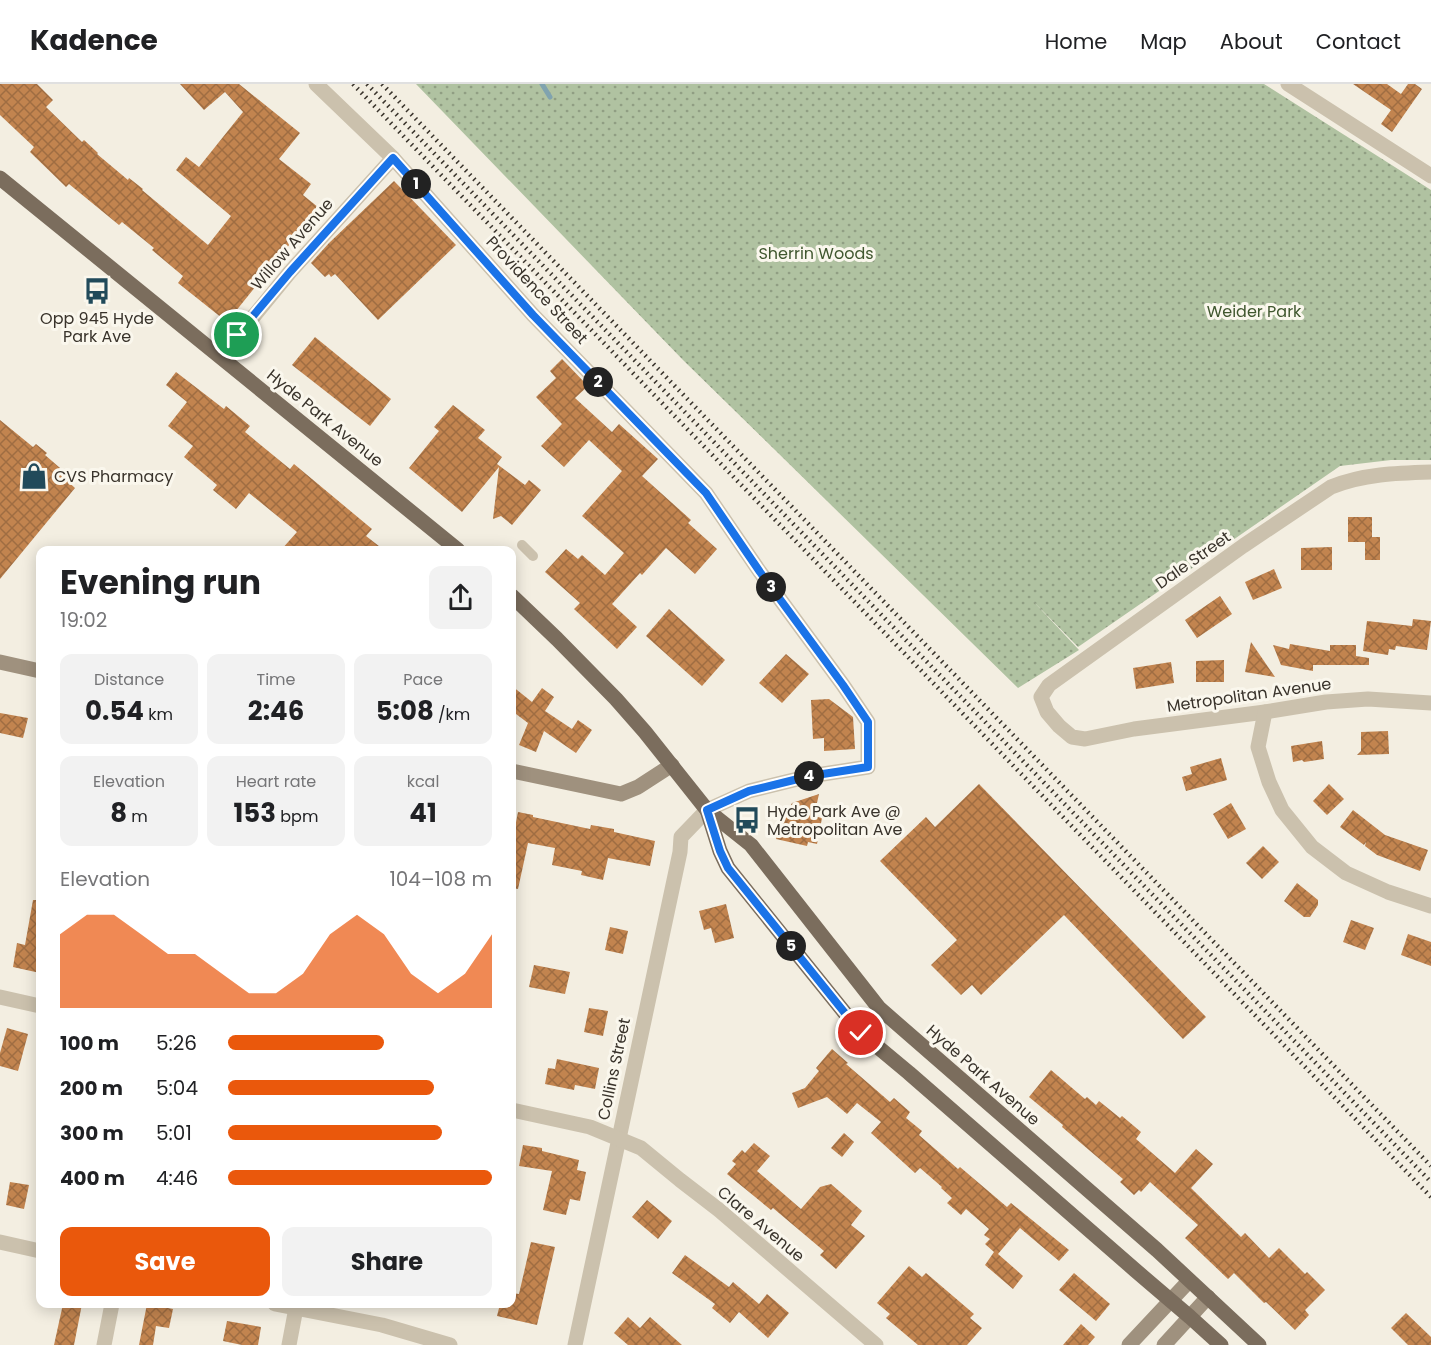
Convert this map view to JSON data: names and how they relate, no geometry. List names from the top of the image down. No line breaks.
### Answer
{"streets":{"main road":["Hyde Park Avenue"],"street":["Willow Avenue","Providence Street","Dale Street","Metropolitan Avenue","Collins Street","Clare Avenue"]},"crossings":[["Willow Avenue","Providence Street"],["Willow Avenue","Hyde Park Avenue"],["Providence Street","Hyde Park Avenue"],["Providence Street","Collins Street"],["Hyde Park Avenue","Collins Street"],["Dale Street","Metropolitan Avenue"],["Collins Street","Clare Avenue"]],"parks":["Sherrin Woods","Weider Park"],"places":{"bus stop":["Opp 945 Hyde Park Ave","Hyde Park Ave @ Metropolitan Ave"],"shop":["CVS Pharmacy"]},"page":{"header":"Kadence","nav":["Home","Map","About","Contact"],"pins":["1","2","3","4","5"],"heading":["Evening run","19:02"],"stats":[["Distance","0.54 km"],["Time","2:46"],["Pace","5:08 /km"],["Elevation","8 m"],["Heart rate","153 bpm"],["kcal","41"]],"chart":["Elevation","104–108 m"],"list":[{"name":"100 m","note":"5:26"},{"name":"200 m","note":"5:04"},{"name":"300 m","note":"5:01"},{"name":"400 m","note":"4:46"}],"buttons":["Save","Share"]}}
